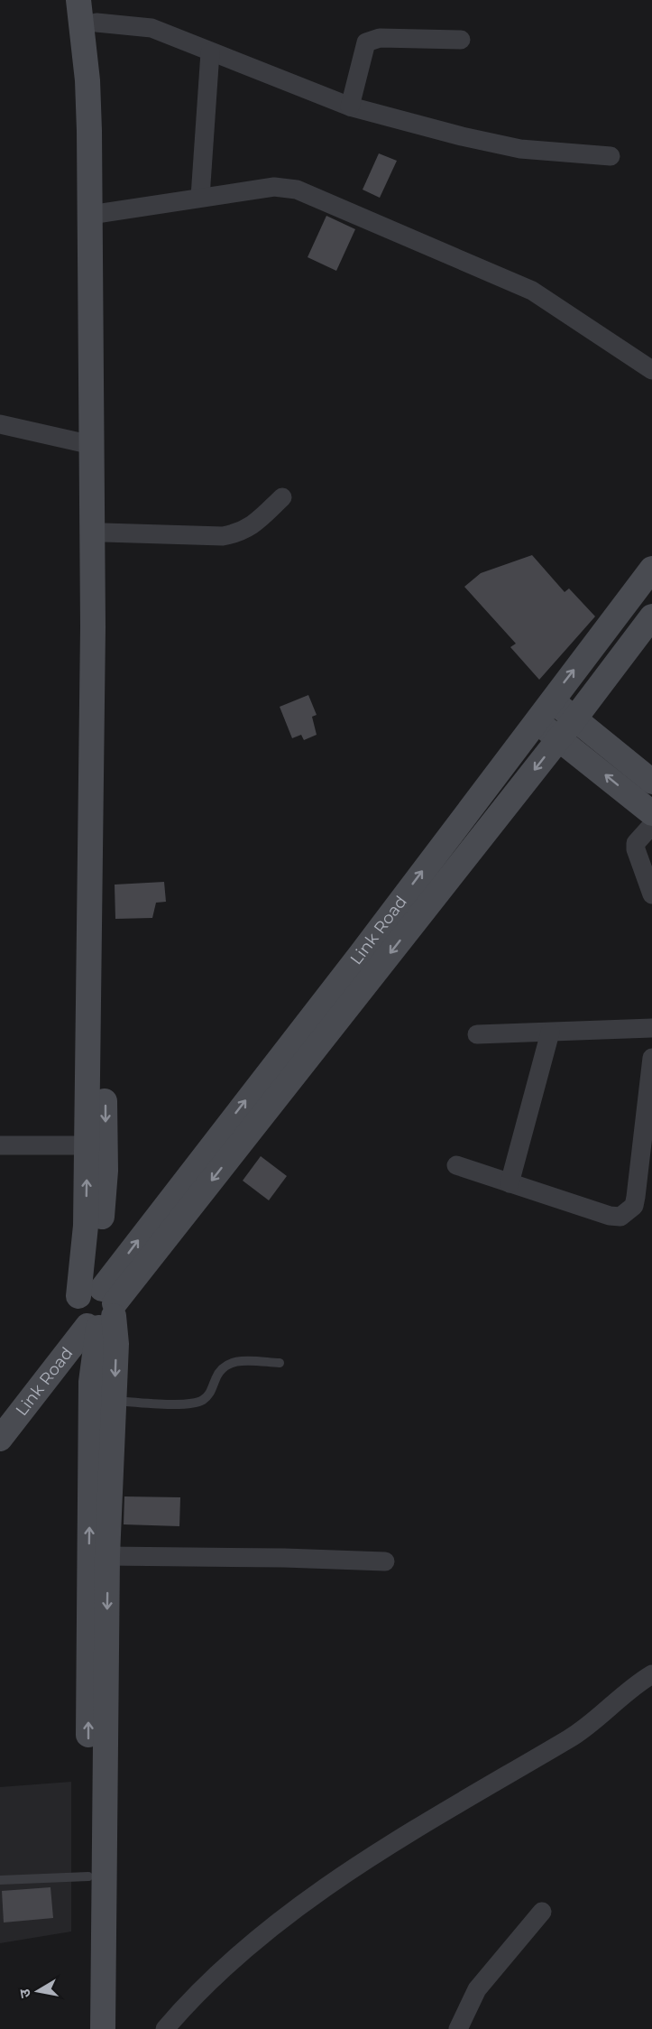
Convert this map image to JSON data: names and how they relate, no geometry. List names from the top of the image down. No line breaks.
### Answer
{"streets":{"street":["Link Road"]},"north":"left"}
